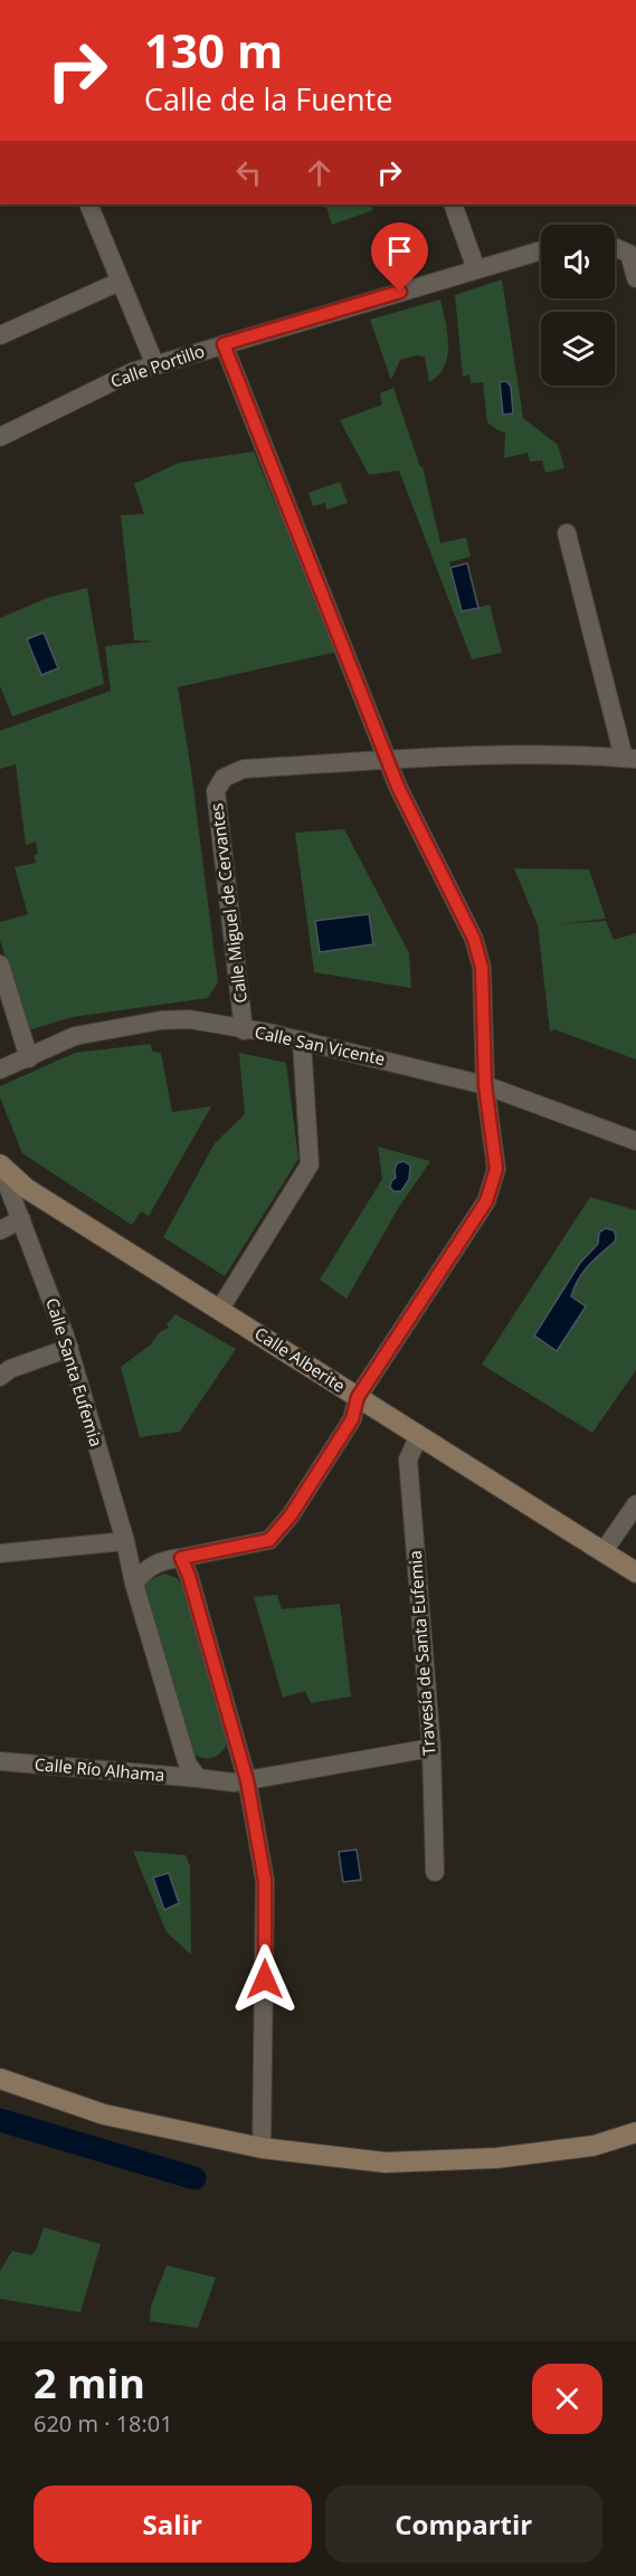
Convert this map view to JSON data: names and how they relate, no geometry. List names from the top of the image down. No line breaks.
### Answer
{"streets":{"main road":["Calle Alberite"],"street":["Calle Portillo","Calle Miguel de Cervantes","Calle San Vicente","Calle Santa Eufemia","Travesía de Santa Eufemia","Calle Río Alhama"]},"crossings":[["Calle Miguel de Cervantes","Calle San Vicente"],["Calle Alberite","Calle Santa Eufemia"],["Calle Alberite","Travesía de Santa Eufemia"],["Calle Santa Eufemia","Calle Río Alhama"]],"page":{"turn":["130 m","Calle de la Fuente"],"heading":["2 min","620 m · 18:01"],"buttons":["Salir","Compartir"]}}
